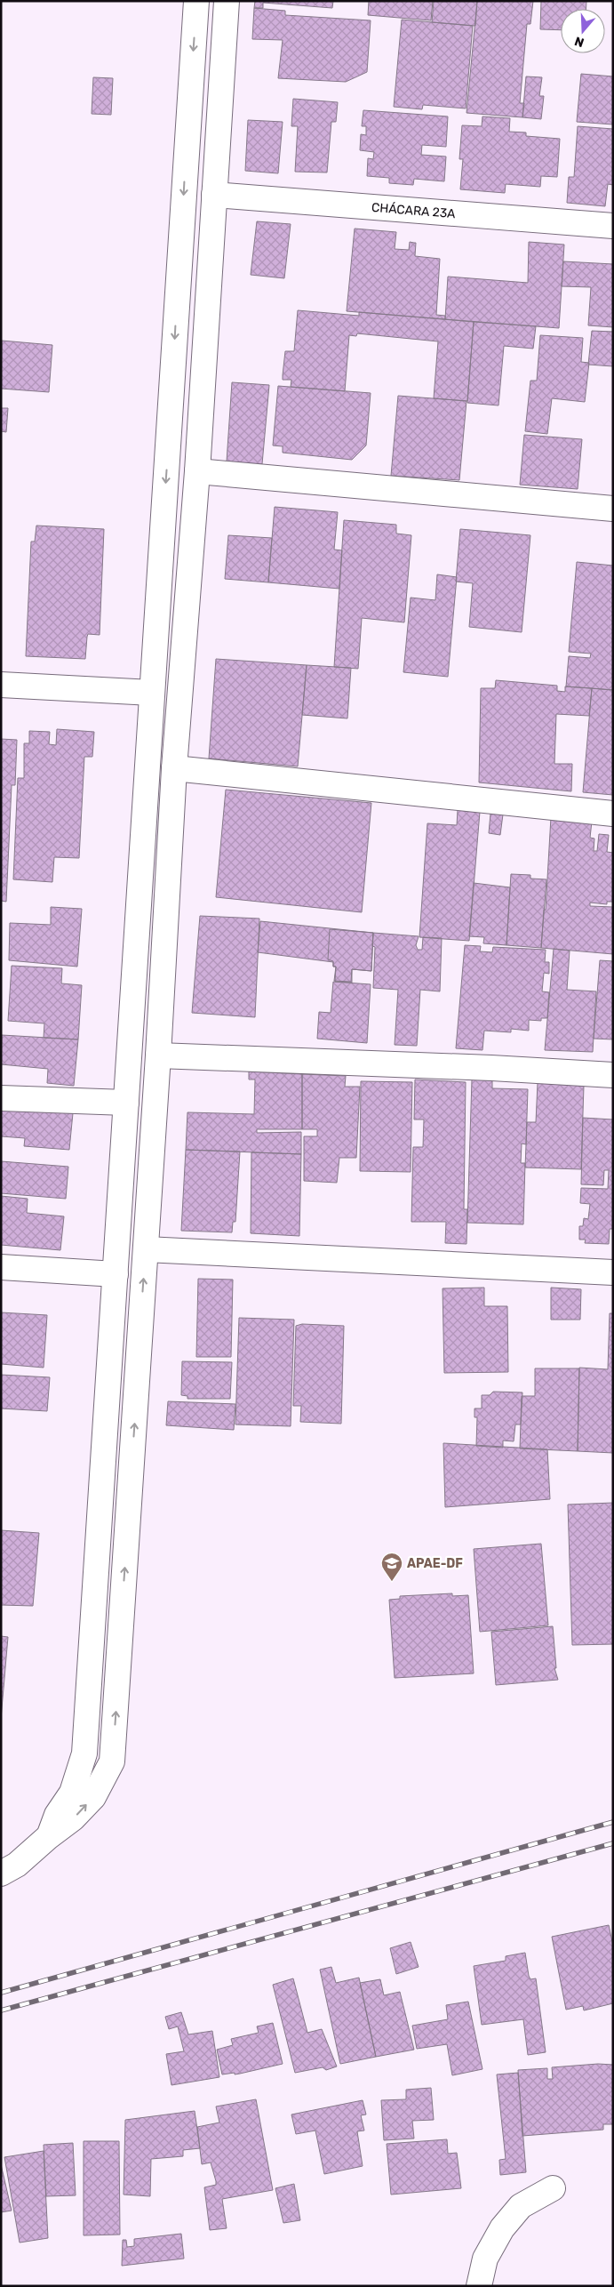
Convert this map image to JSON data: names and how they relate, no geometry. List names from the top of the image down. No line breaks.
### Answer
{"streets":{"street":["CHÁCARA 23A"]},"places":{"school or university":["APAE-DF"]},"north":"bottom"}
